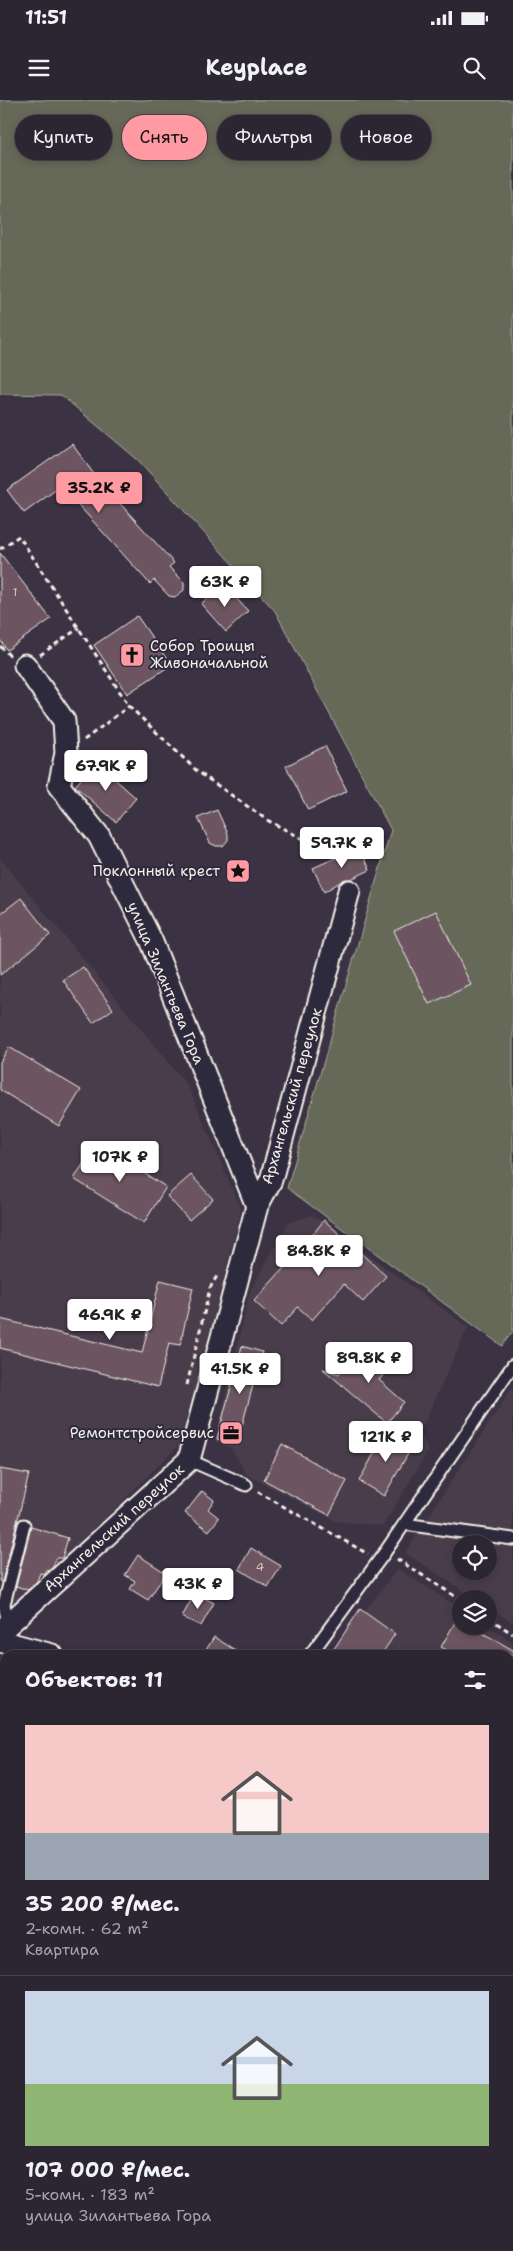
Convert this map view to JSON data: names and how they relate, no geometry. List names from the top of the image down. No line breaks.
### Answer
{"streets":{"street":["улица Зилантьева Гора","Архангельский переулок"]},"crossings":[["улица Зилантьева Гора","Архангельский переулок"]],"places":{"church":["Собор Троицы Живоначальной"],"place":["Поклонный крест"],"office":["Ремонтстройсервис"]},"house_numbers":["1","4"],"page":{"status":"11:51","header":"Keyplace","chip":["Купить","Снять","Фильтры","Новое"],"price":["35.2K ₽","63K ₽","67.9K ₽","59.7K ₽","107K ₽","84.8K ₽","46.9K ₽","89.8K ₽","41.5K ₽","121K ₽","43K ₽"],"heading":"Объектов: 11","list":[{"name":"35 200 ₽/мес.","note":"2-комн. · 62 m² · Квартира"},{"name":"107 000 ₽/мес.","note":"5-комн. · 183 m² · улица Зилантьева Гора"}]}}
